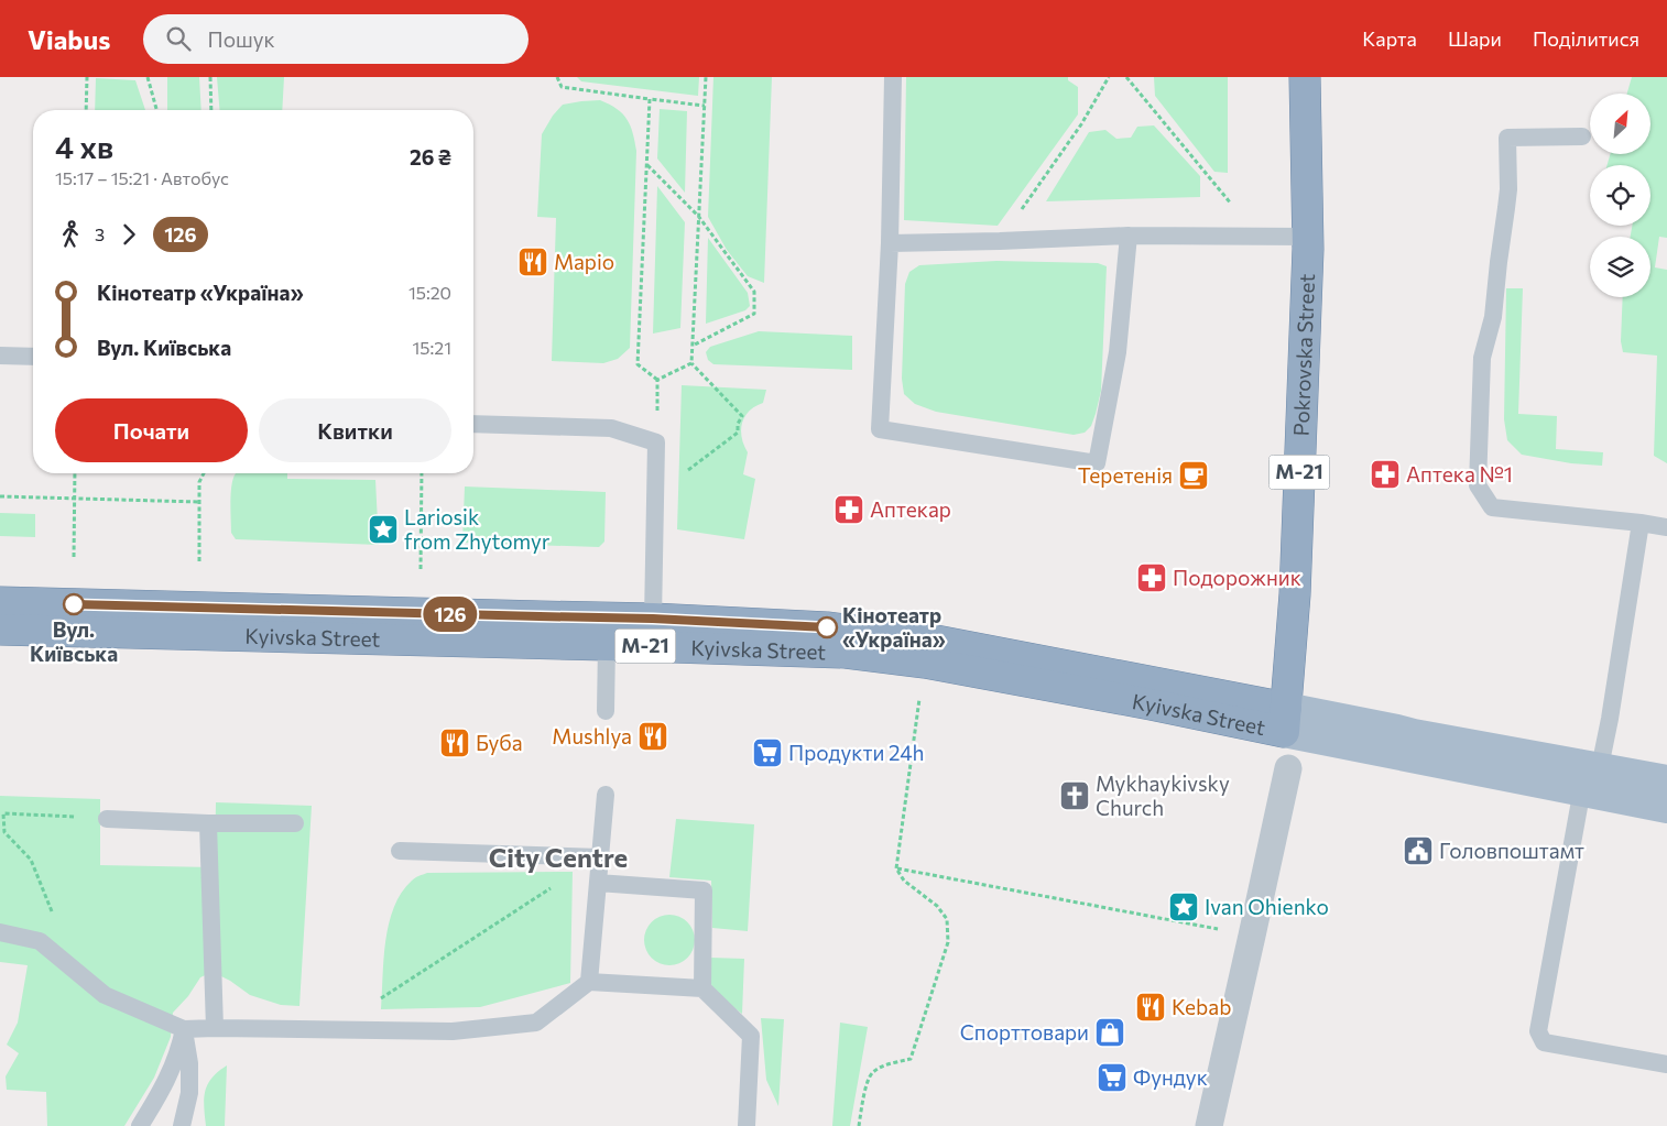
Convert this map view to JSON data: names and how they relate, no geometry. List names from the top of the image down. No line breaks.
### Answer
{"streets":{"highway":["Pokrovska Street","М-21","Kyivska Street"]},"crossings":[["Pokrovska Street","Kyivska Street"]],"districts":["City Centre"],"places":{"restaurant":["Маріо","Mushlya","Буба","Kebab"],"pharmacy":["Аптека №1","Аптекар","Подорожник"],"cafe":["Теретенія"],"place":["Lariosik from Zhytomyr","Ivan Ohienko"],"other":["Вул. Київська","Кінотеатр «Україна»"],"supermarket":["Продукти 24h","Фундук"],"church":["Mykhaykivsky Church"],"public building":["Головпоштамт"],"shop":["Спорттовари"]},"lines":["bus line 126"],"north":"top right","page":{"header":"Viabus","search":"Пошук","nav":["Карта","Шари","Поділитися"],"on_map":"126","heading":["4 хв","15:17 – 15:21 · Автобус","26 ₴"],"legs":["3","126"],"list":[{"name":"Кінотеатр «Україна»","value":"15:20"},{"name":"Вул. Київська","value":"15:21"}],"buttons":["Почати","Квитки"]}}
